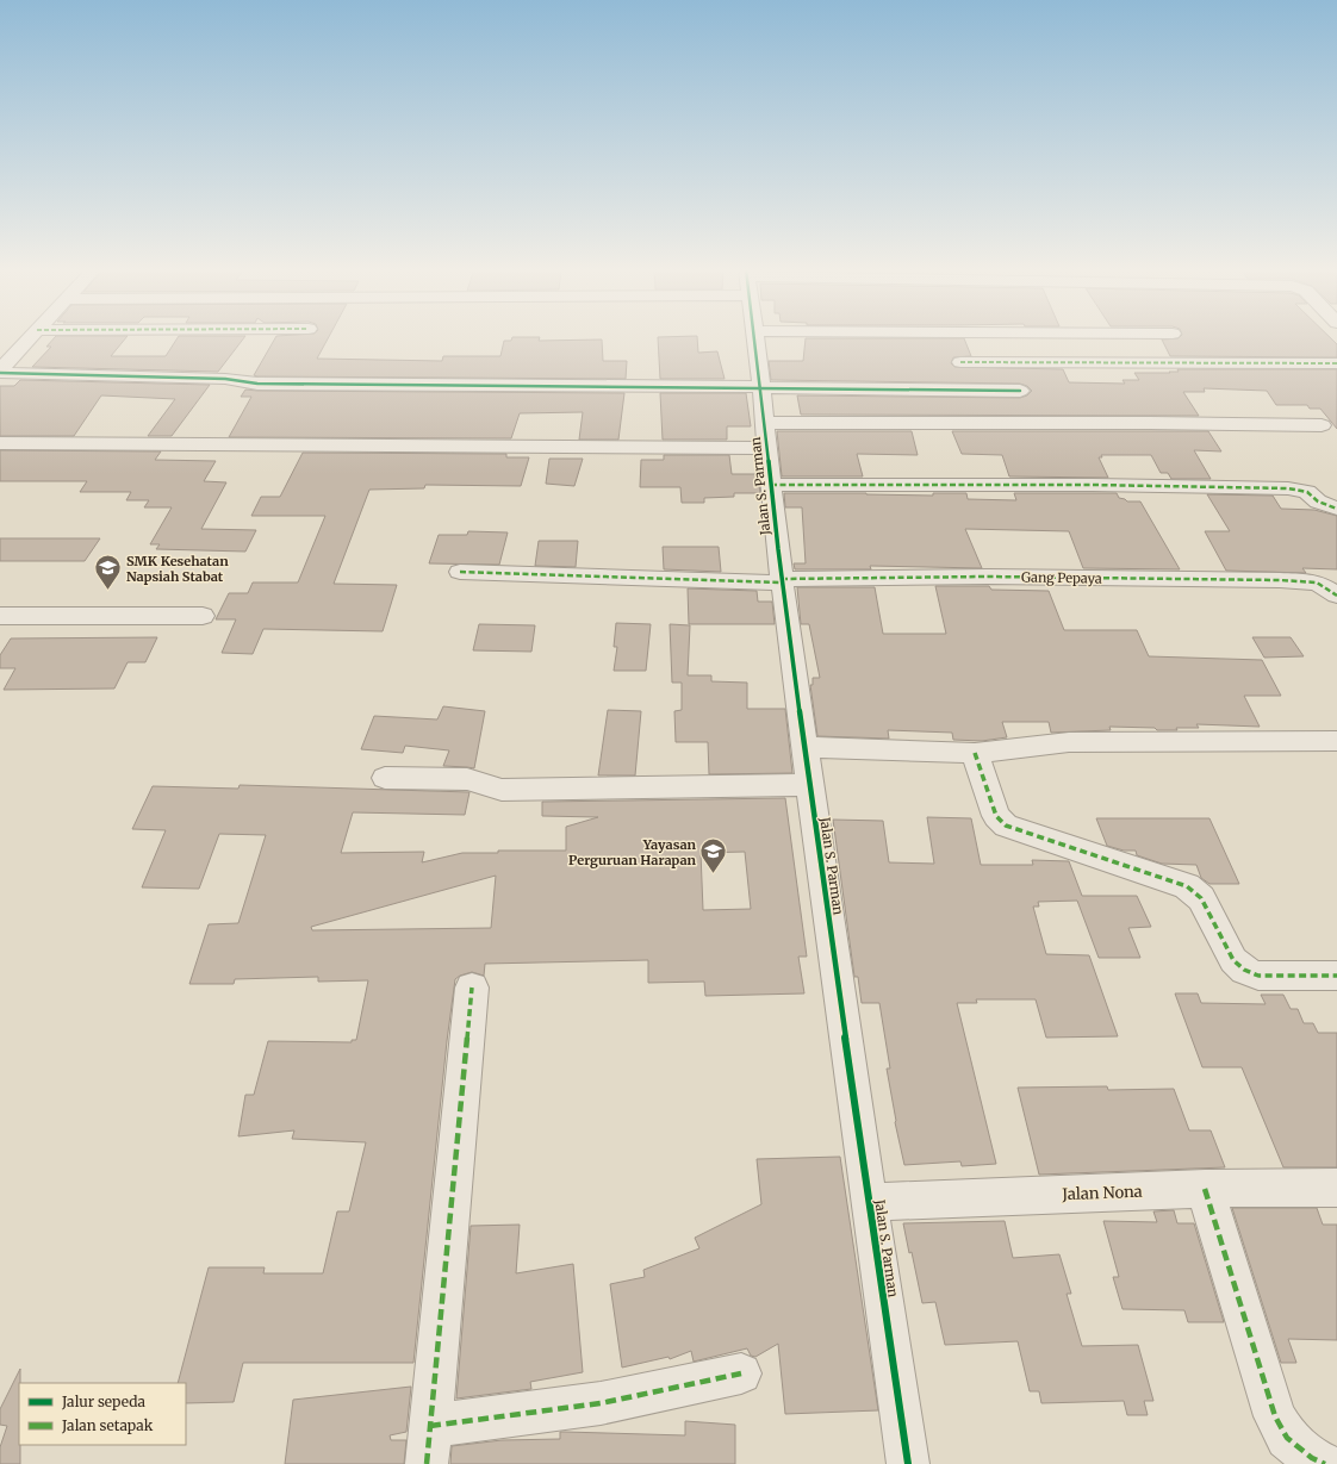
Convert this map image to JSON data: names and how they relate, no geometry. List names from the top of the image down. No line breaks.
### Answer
{"streets":{"street":["Jalan S. Parman","Gang Pepaya","Jalan Nona"]},"crossings":[["Jalan S. Parman","Gang Pepaya"],["Jalan S. Parman","Jalan Nona"]],"places":{"school or university":["SMK Kesehatan Napsiah Stabat","Yayasan Perguruan Harapan"]},"legend":["Jalur sepeda","Jalan setapak"]}
